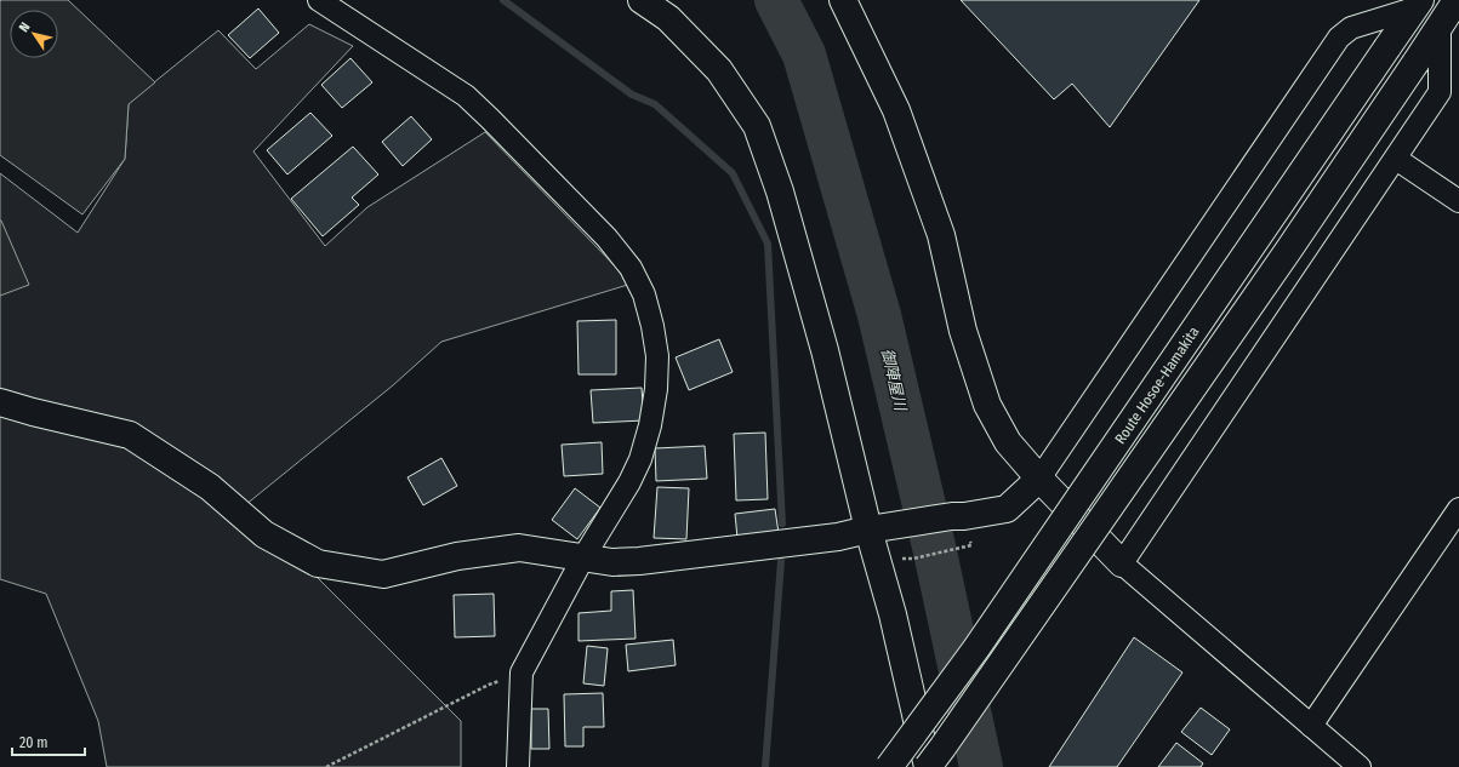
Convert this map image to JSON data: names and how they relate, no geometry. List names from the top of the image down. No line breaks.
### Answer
{"streets":{"street":["Route Hosoe-Hamakita"]},"water":["御陣屋川"],"scale_bar":"20 m","north":"top left"}
